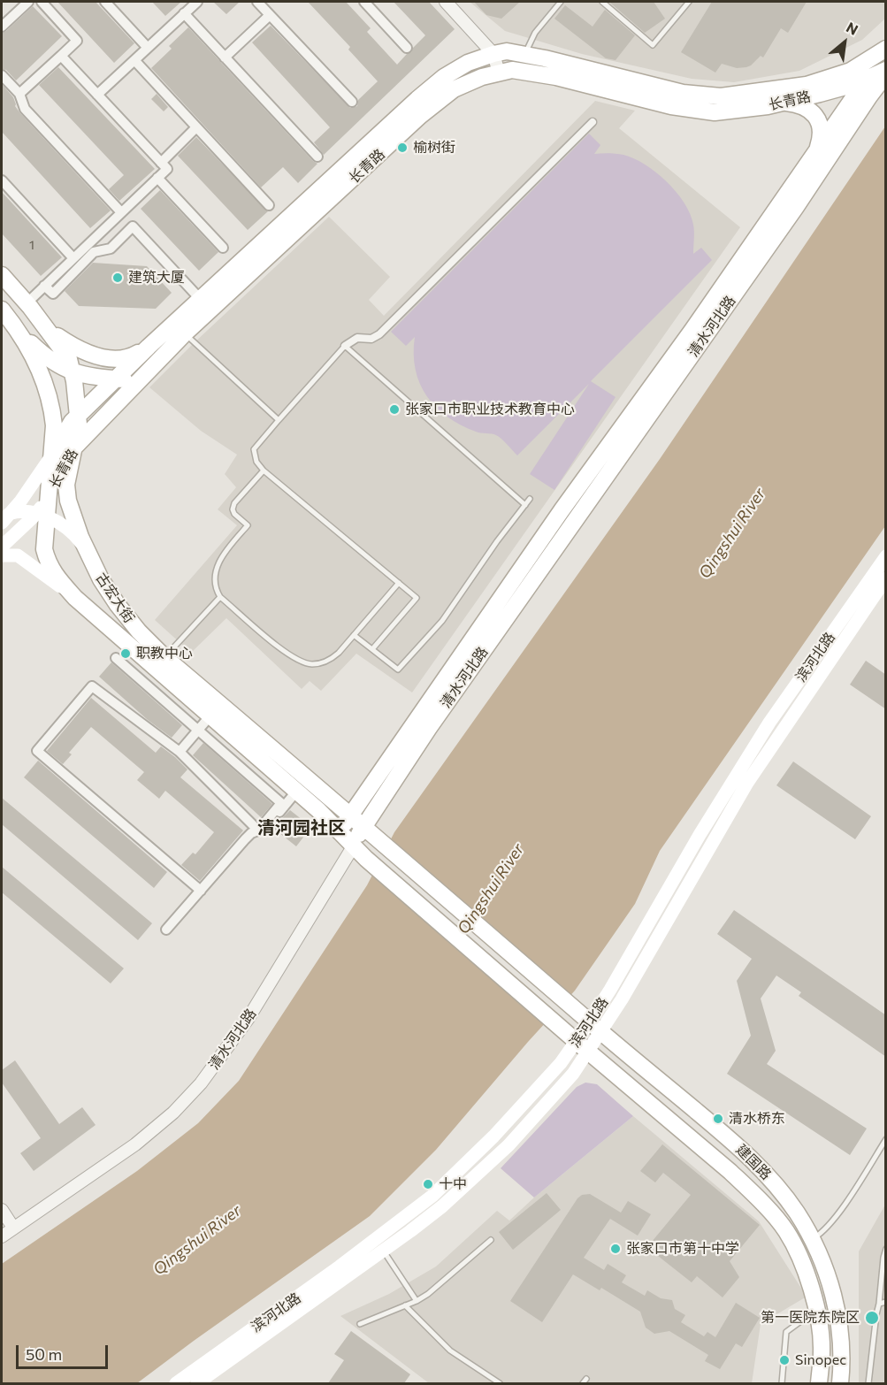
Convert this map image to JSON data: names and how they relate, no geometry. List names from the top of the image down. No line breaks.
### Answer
{"streets":{"main road":["长青路","清水河北路","古宏大街","滨河北路","建国路"]},"crossings":[["长青路","清水河北路"],["长青路","古宏大街"],["清水河北路","古宏大街"],["古宏大街","建国路"],["滨河北路","建国路"]],"districts":["清河园社区"],"water":["Qingshui River"],"places":["榆树街","建筑大厦","张家口市职业技术教育中心","职教中心","清水桥东","十中","张家口市第十中学","第一医院东院区","Sinopec"],"house_numbers":["1"],"scale_bar":"50 m","north":"top right"}
